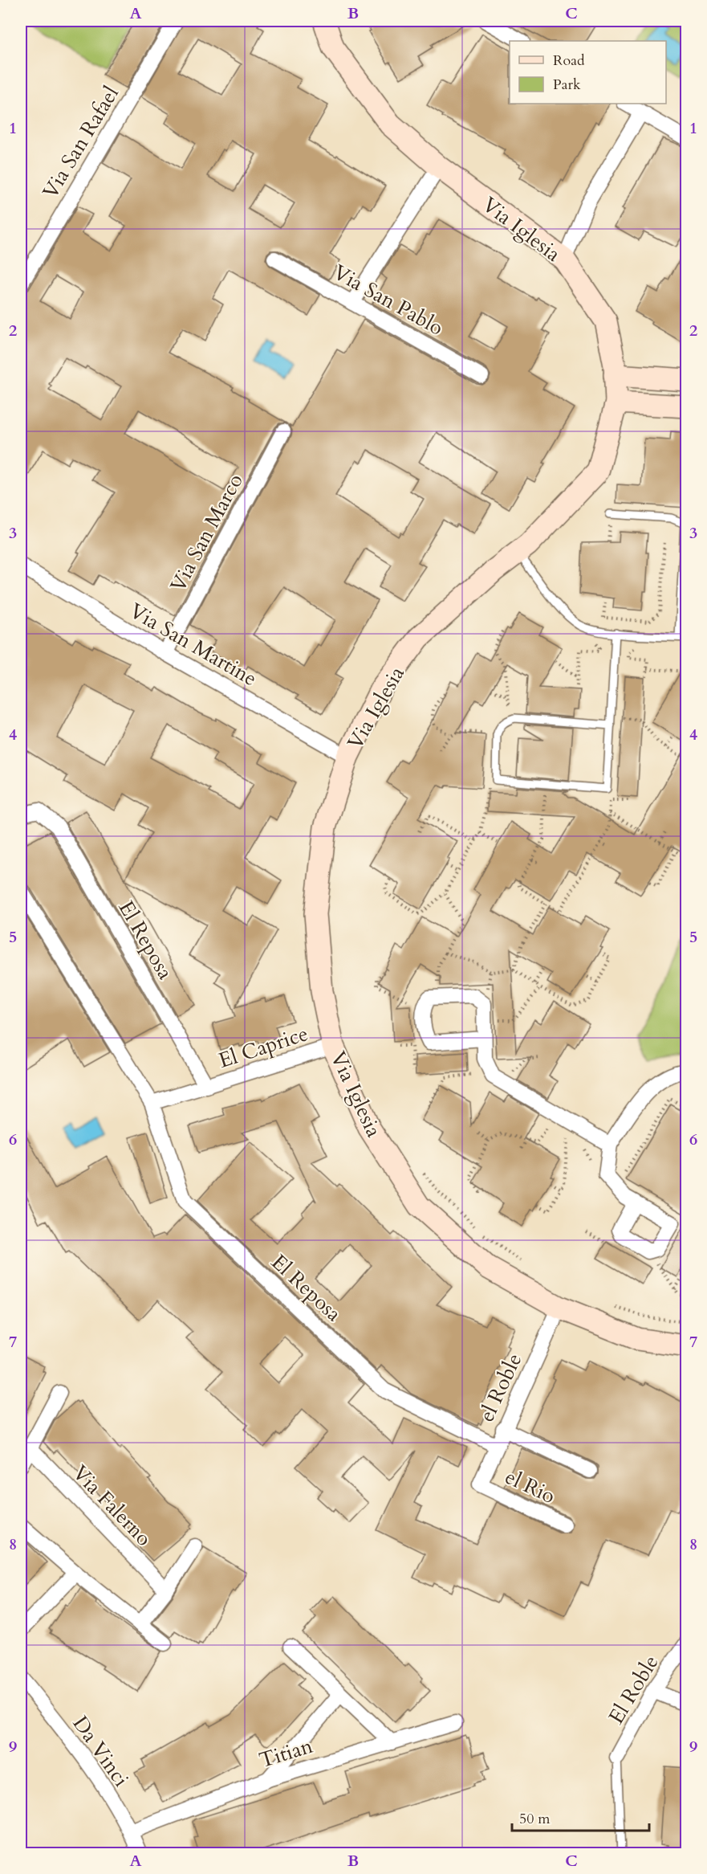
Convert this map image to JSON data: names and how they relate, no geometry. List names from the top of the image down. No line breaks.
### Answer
{"streets":{"street":["Via San Rafael","Via Iglesia","Via San Pablo","Via San Marco","Via San Martine","El Reposa","El Caprice","el Roble","el Rio","Via Falerno","El Roble","Da Vinci","Titian"]},"crossings":[["Via Iglesia","Via San Martine"],["Via Iglesia","El Caprice"],["Via Iglesia","el Roble"],["Via San Marco","Via San Martine"],["El Reposa","El Caprice"],["El Reposa","el Roble"],["el Roble","el Rio"],["Da Vinci","Titian"]],"legend":["Road","Park"],"scale_bar":"50 m","grid":{"columns":["A","B","C"],"rows":["1","2","3","4","5","6","7","8","9"]}}
